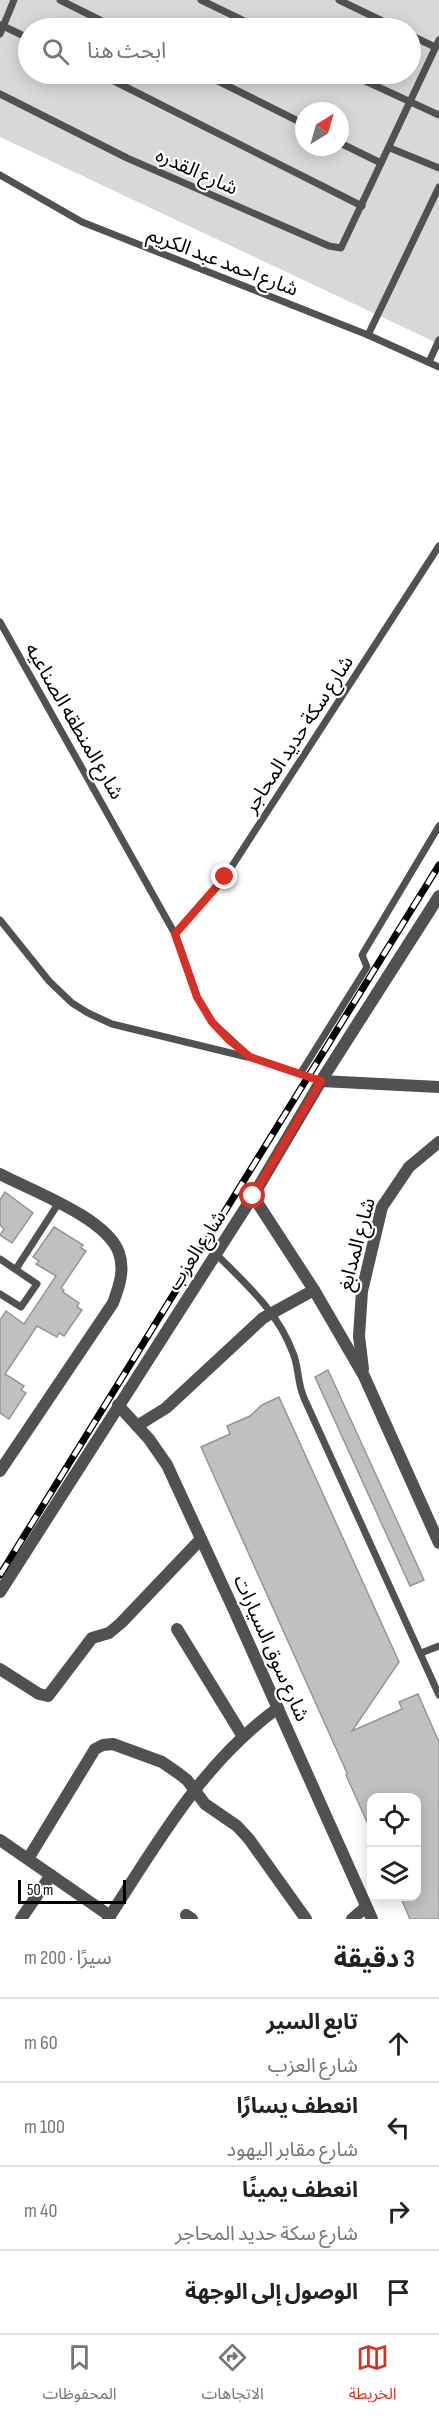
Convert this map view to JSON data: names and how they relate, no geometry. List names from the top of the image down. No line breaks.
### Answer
{"streets":{"street":["شارع المدابغ","شارع العزب","شارع سوق السيارات"],"lane":["شارع القدره","شارع احمد عبد الكريم","شارع المنطقه الصناعيه","شارع سكة حديد المحاجر"]},"crossings":[["شارع المنطقه الصناعيه","شارع سكة حديد المحاجر"],["شارع المدابغ","شارع العزب"],["شارع العزب","شارع سوق السيارات"]],"scale_bar":"50 m","north":"top right","page":{"search":"ابحث هنا","scale":"50 m","heading":["3 دقيقة","سيرًا · 200 m"],"list":[["تابع السير","شارع العزب","60 m"],["انعطف يسارًا","شارع مقابر اليهود","100 m"],["انعطف يمينًا","شارع سكة حديد المحاجر","40 m"],"الوصول إلى الوجهة"],"nav":["الخريطة","الاتجاهات","المحفوظات"]}}
